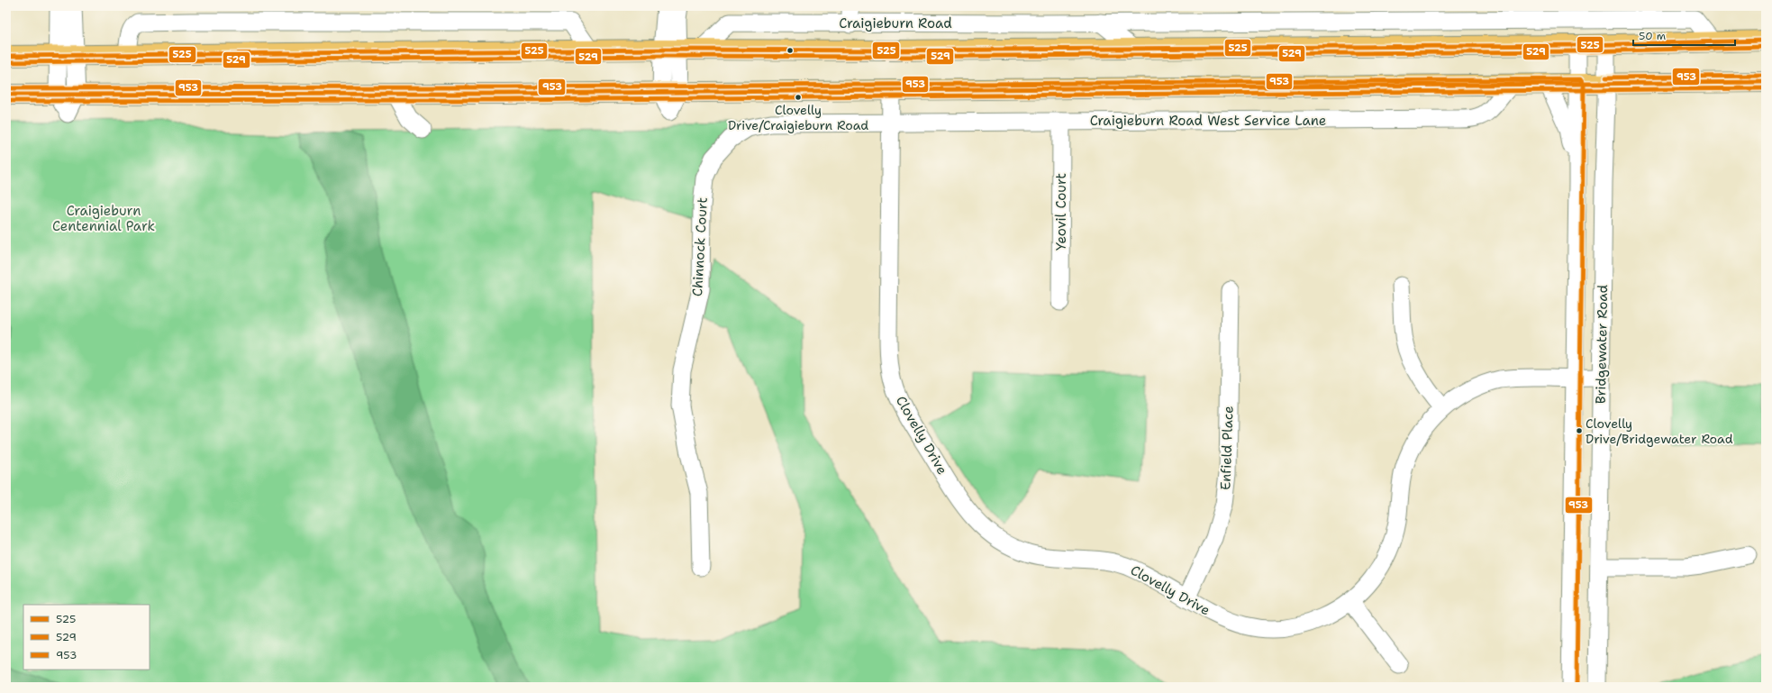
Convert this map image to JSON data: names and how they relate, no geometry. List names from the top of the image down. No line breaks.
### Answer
{"streets":{"main road":["Craigieburn Road"],"street":["Craigieburn Road West Service Lane","Yeovil Court","Chinnock Court","Bridgewater Road","Clovelly Drive","Enfield Place"]},"crossings":[["Craigieburn Road","Bridgewater Road"],["Craigieburn Road West Service Lane","Yeovil Court"],["Craigieburn Road West Service Lane","Chinnock Court"],["Craigieburn Road West Service Lane","Clovelly Drive"],["Chinnock Court","Clovelly Drive"],["Bridgewater Road","Clovelly Drive"],["Clovelly Drive","Enfield Place"]],"parks":["Craigieburn Centennial Park"],"places":["Clovelly Drive/Craigieburn Road","Clovelly Drive/Bridgewater Road"],"lines":["transit line 525","transit line 529","transit line 953"],"legend":["525","529","953"],"scale_bar":"50 m"}
